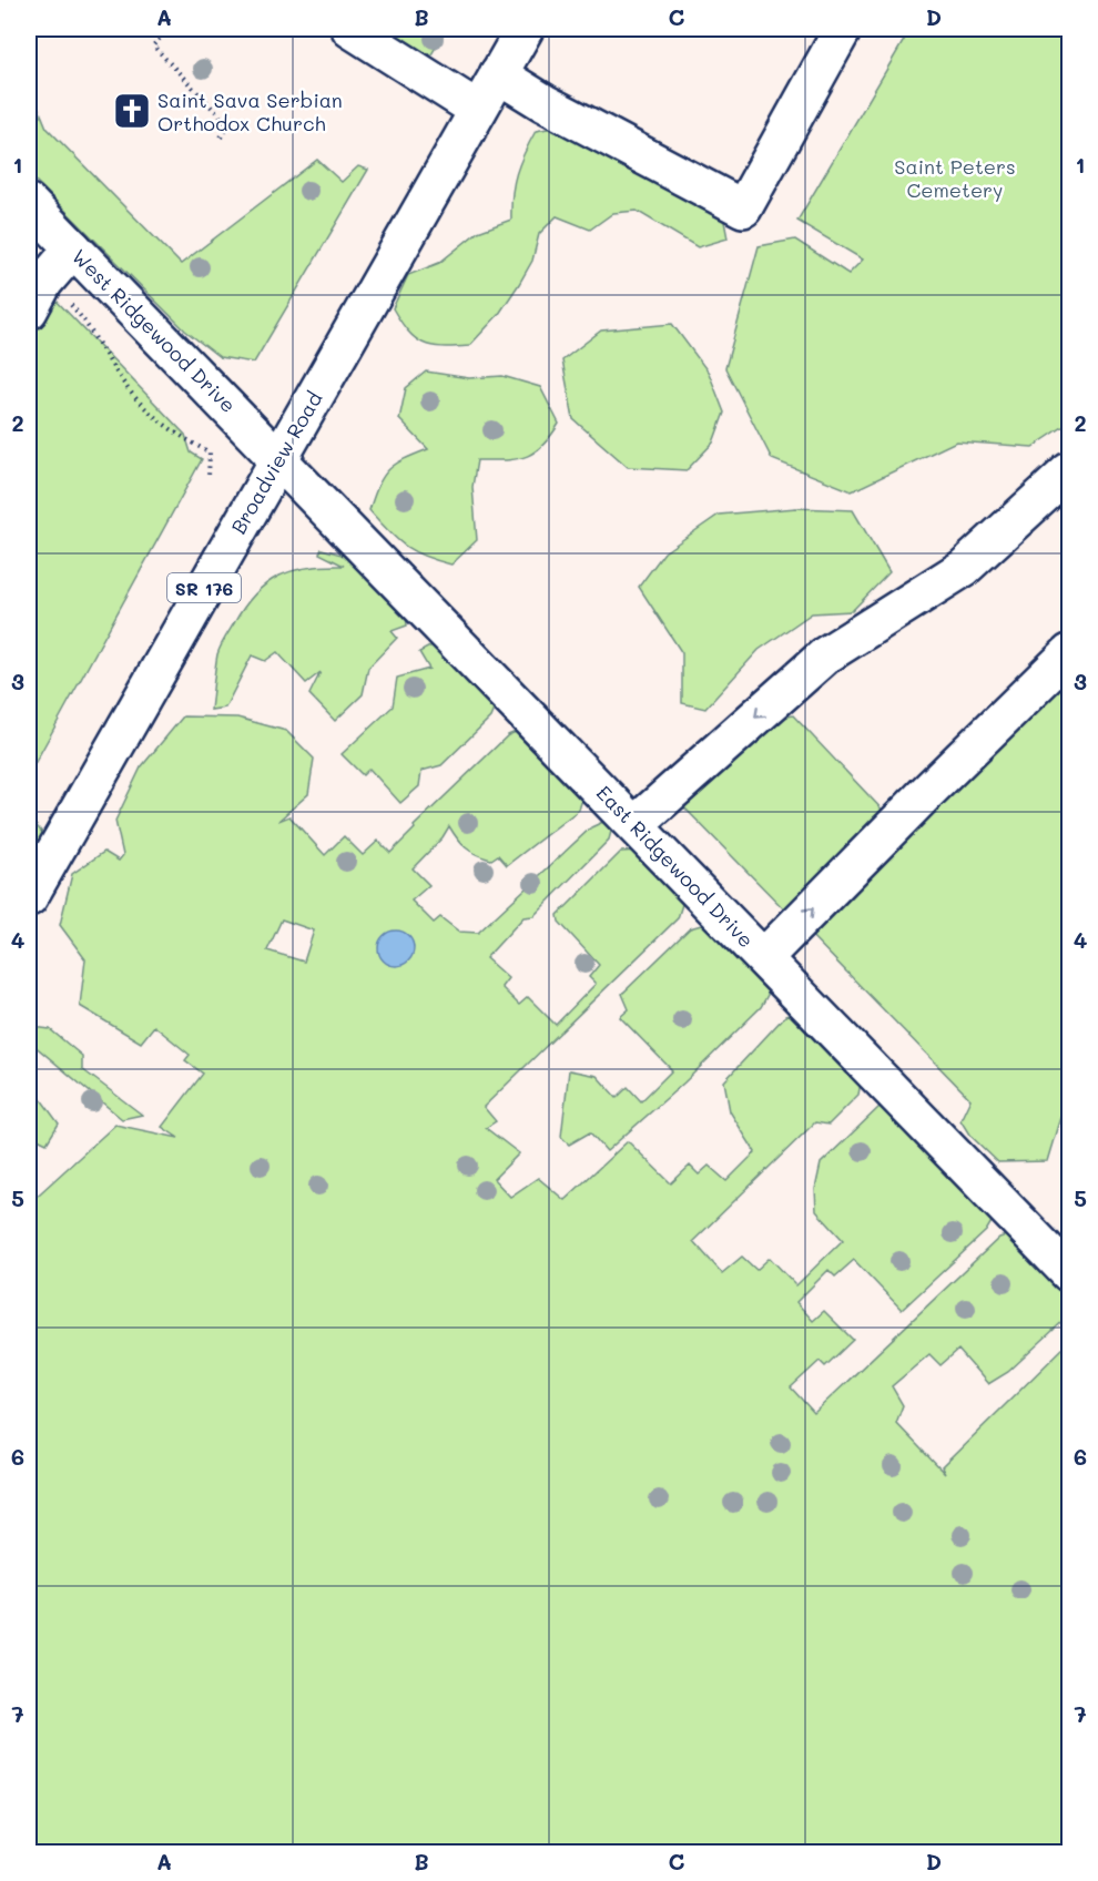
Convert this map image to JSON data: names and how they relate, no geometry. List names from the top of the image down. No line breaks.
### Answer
{"streets":{"street":["West Ridgewood Drive","Broadview Road","SR 176","East Ridgewood Drive"]},"crossings":[["West Ridgewood Drive","Broadview Road"],["West Ridgewood Drive","East Ridgewood Drive"],["Broadview Road","East Ridgewood Drive"]],"parks":["Saint Peters Cemetery"],"places":{"church":["Saint Sava Serbian Orthodox Church"]},"grid":{"columns":["A","B","C","D"],"rows":["1","2","3","4","5","6","7"]}}
